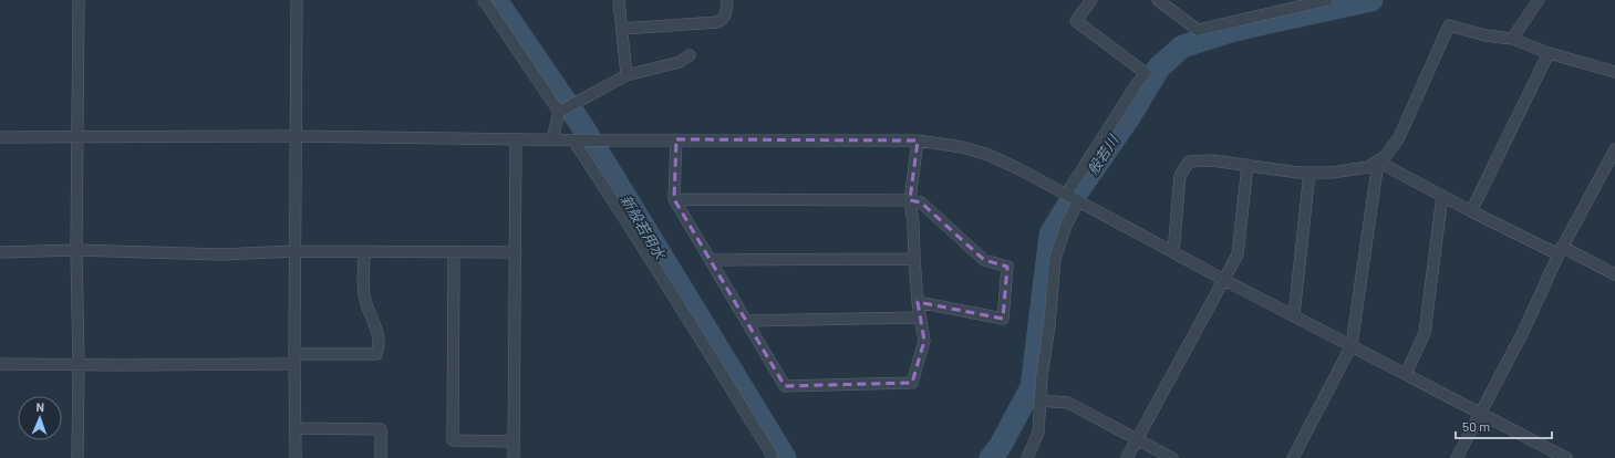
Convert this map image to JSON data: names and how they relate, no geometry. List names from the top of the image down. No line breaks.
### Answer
{"water":["般若川","新般若用水"],"scale_bar":"50 m","north":"top"}
